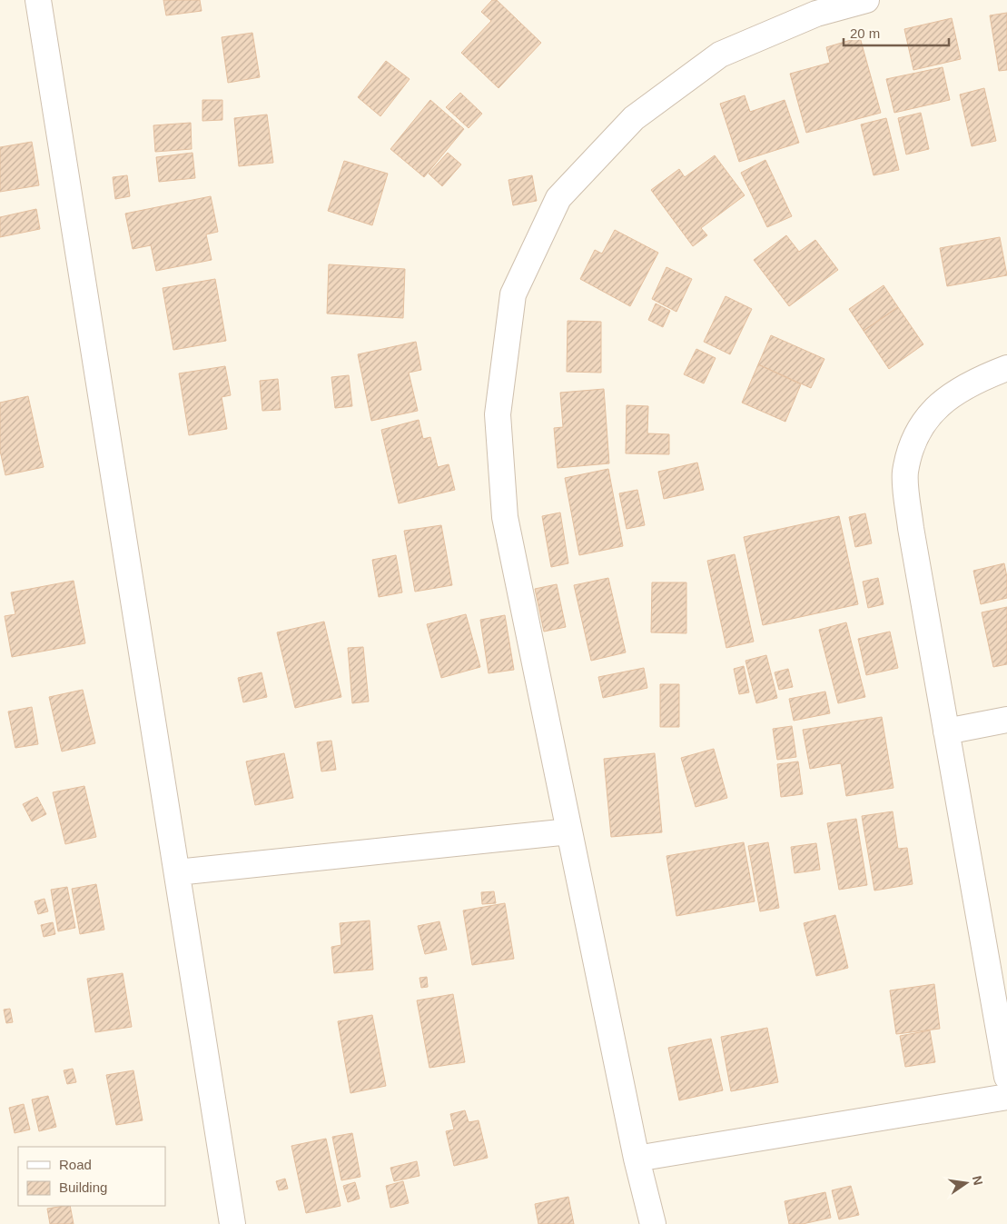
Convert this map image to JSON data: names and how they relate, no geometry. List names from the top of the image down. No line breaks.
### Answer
{"legend":["Road","Building"],"scale_bar":"20 m","north":"right"}
